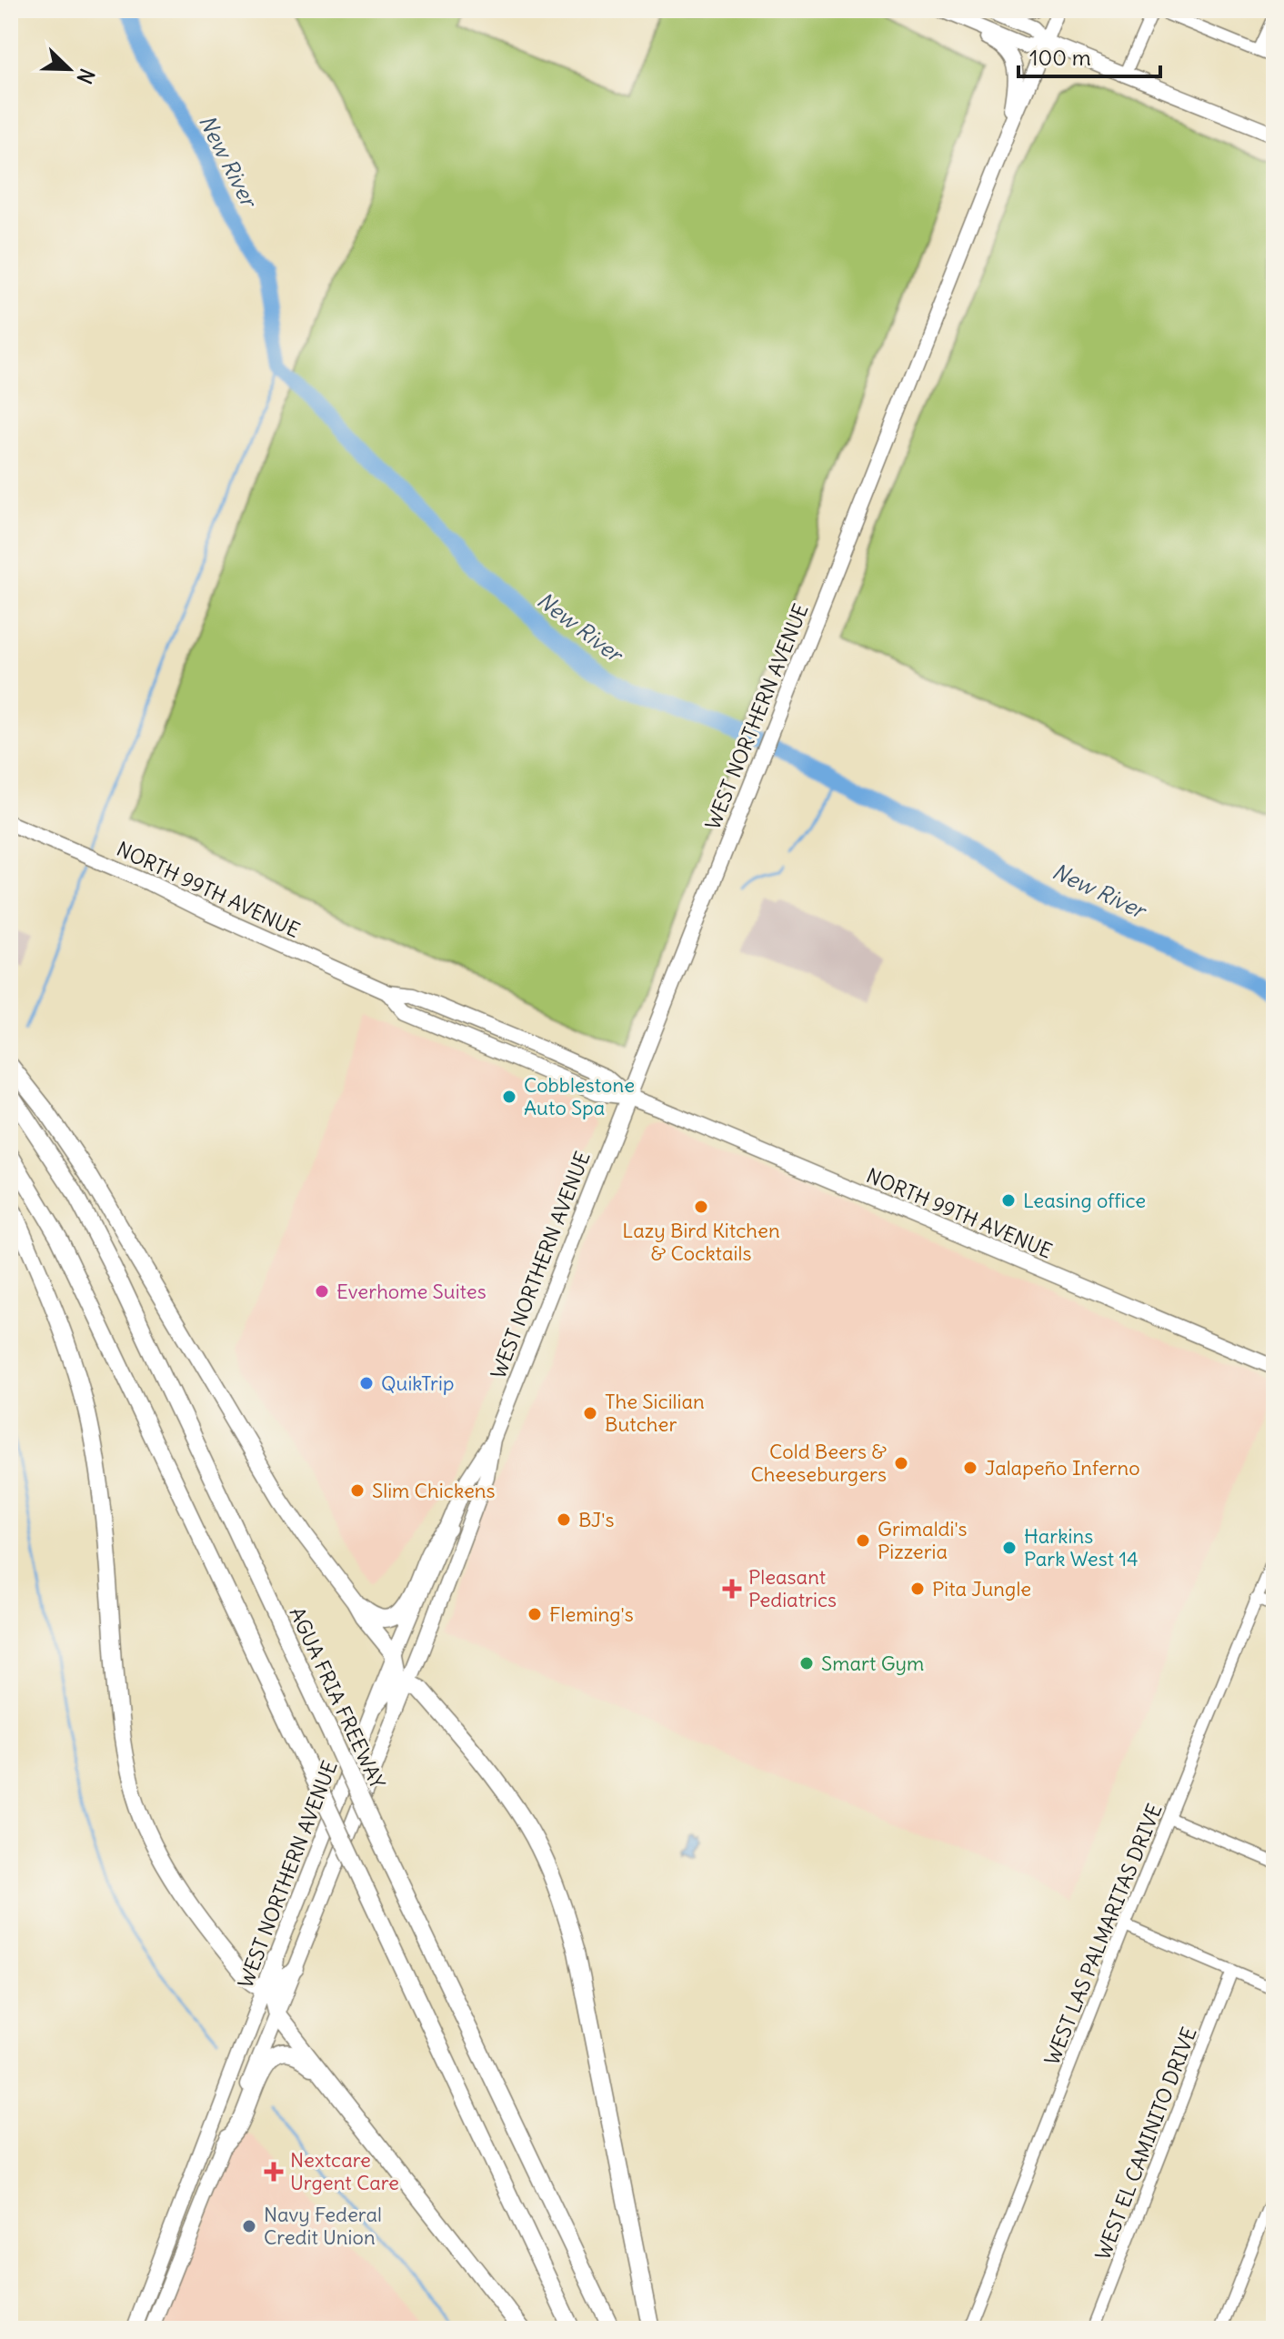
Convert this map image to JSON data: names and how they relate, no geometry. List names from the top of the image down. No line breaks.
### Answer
{"streets":{"highway":["AGUA FRIA FREEWAY"],"main road":["WEST NORTHERN AVENUE","NORTH 99TH AVENUE"],"street":["WEST LAS PALMARITAS DRIVE","WEST EL CAMINITO DRIVE"]},"crossings":[["WEST NORTHERN AVENUE","NORTH 99TH AVENUE"]],"water":["New River"],"places":{"other":["Cobblestone Auto Spa","Leasing office","Lazy Bird Kitchen & Cocktails","Everhome Suites","QuikTrip","The Sicilian Butcher","Cold Beers & Cheeseburgers","Jalapeño Inferno","Slim Chickens","BJ's","Grimaldi's Pizzeria","Harkins Park West 14","Pita Jungle","Fleming's","Smart Gym","Navy Federal Credit Union"],"health":["Pleasant Pediatrics","Nextcare Urgent Care"]},"scale_bar":"100 m","north":"bottom right"}
